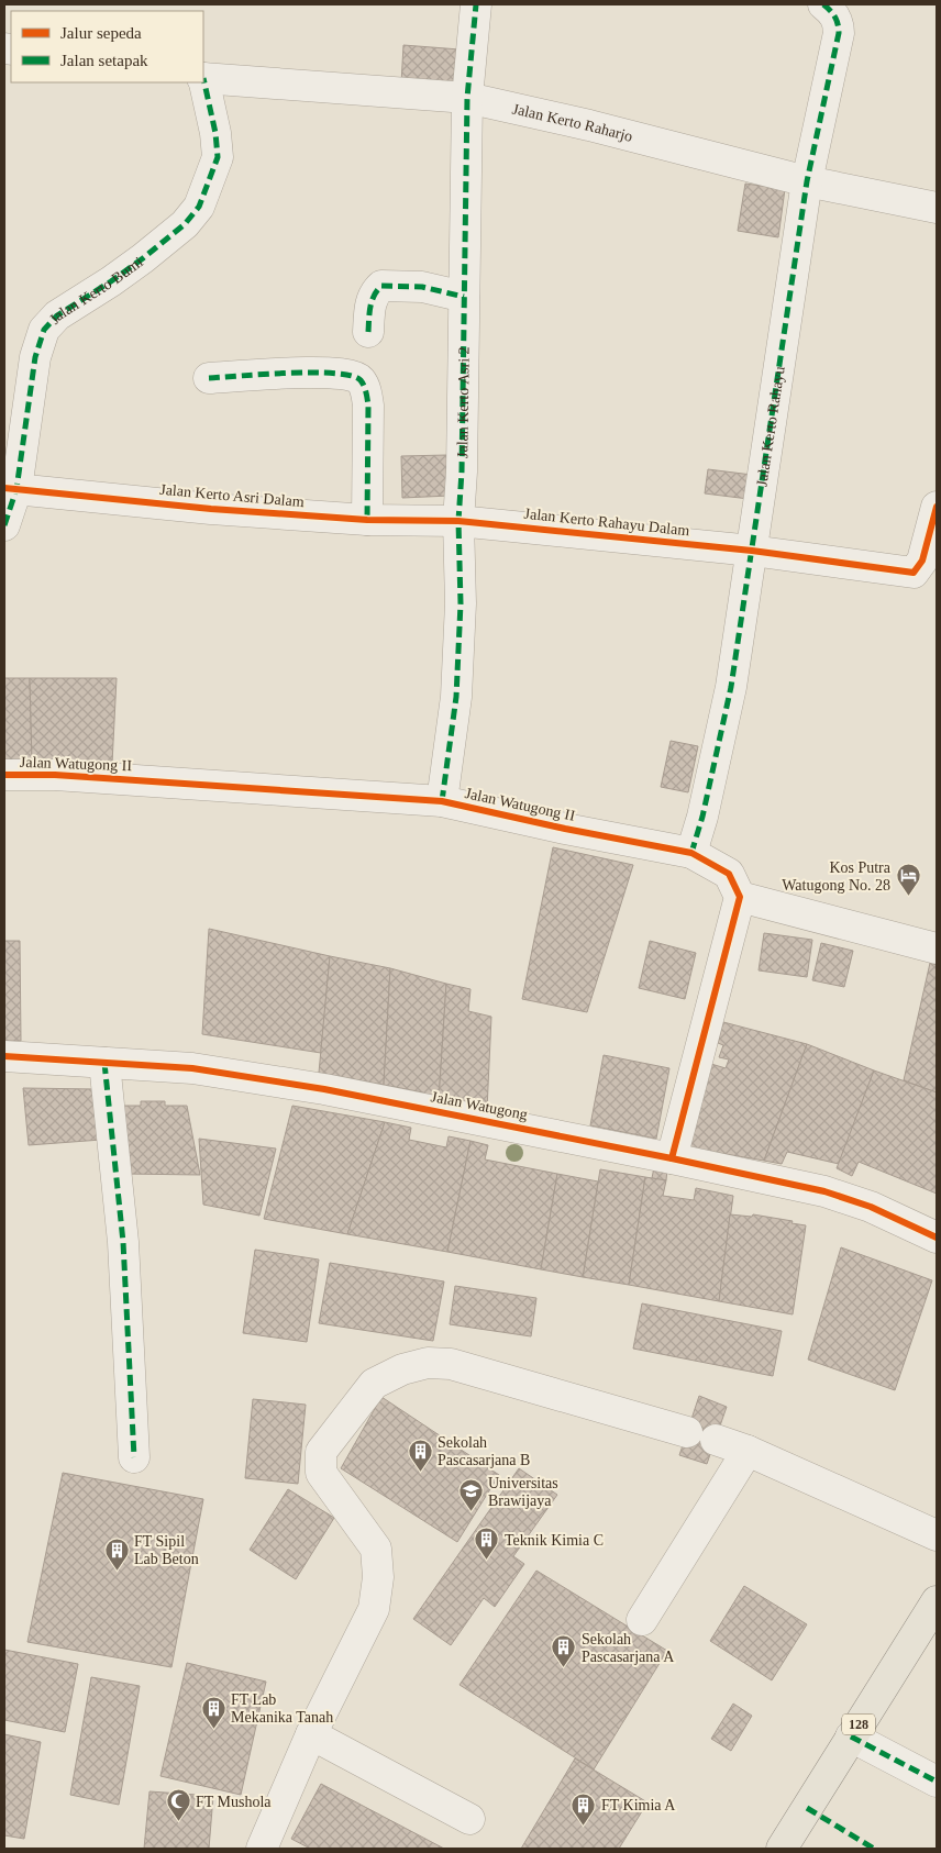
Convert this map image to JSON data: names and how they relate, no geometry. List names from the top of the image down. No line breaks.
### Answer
{"streets":{"main road":["128"],"street":["Jalan Kerto Raharjo","Jalan Kerto Bumi","Jalan Kerto Asri 2","Jalan Kerto Rahayu","Jalan Kerto Asri Dalam","Jalan Kerto Rahayu Dalam","Jalan Watugong II","Jalan Watugong"]},"crossings":[["Jalan Kerto Raharjo","Jalan Kerto Asri 2"],["Jalan Kerto Raharjo","Jalan Kerto Rahayu"],["Jalan Kerto Bumi","Jalan Kerto Asri Dalam"],["Jalan Kerto Asri 2","Jalan Kerto Asri Dalam"],["Jalan Kerto Asri 2","Jalan Kerto Rahayu Dalam"],["Jalan Kerto Asri 2","Jalan Watugong II"],["Jalan Kerto Rahayu","Jalan Kerto Rahayu Dalam"],["Jalan Kerto Rahayu","Jalan Watugong II"],["Jalan Kerto Asri Dalam","Jalan Kerto Rahayu Dalam"]],"places":{"hotel":["Kos Putra Watugong No. 28"],"building":["Sekolah Pascasarjana B","Teknik Kimia C","FT Sipil Lab Beton","Sekolah Pascasarjana A","FT Lab Mekanika Tanah","FT Kimia A"],"school or university":["Universitas Brawijaya"],"mosque":["FT Mushola"]},"legend":["Jalur sepeda","Jalan setapak"]}
